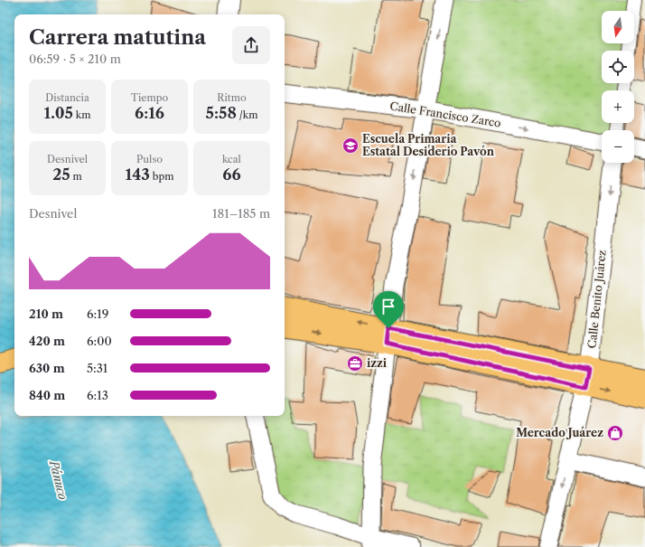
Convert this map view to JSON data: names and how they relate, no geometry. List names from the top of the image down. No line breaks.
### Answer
{"streets":{"street":["Calle Francisco Zarco","Calle Benito Juárez"]},"one_way":["Calle Francisco Zarco","Calle Benito Juárez"],"water":["Pánuco"],"places":{"school or university":["Escuela Primaria Estatal Desiderio Pavón"],"office":["izzi"],"shop":["Mercado Juárez"]},"north":"bottom","page":{"map_buttons":["+","−"],"heading":["Carrera matutina","06:59 · 5 × 210 m"],"stats":[["Distancia","1.05 km"],["Tiempo","6:16"],["Ritmo","5:58 /km"],["Desnivel","25 m"],["Pulso","143 bpm"],["kcal","66"]],"chart":["Desnivel","181–185 m"],"list":[{"name":"210 m","note":"6:19"},{"name":"420 m","note":"6:00"},{"name":"630 m","note":"5:31"},{"name":"840 m","note":"6:13"}]}}
